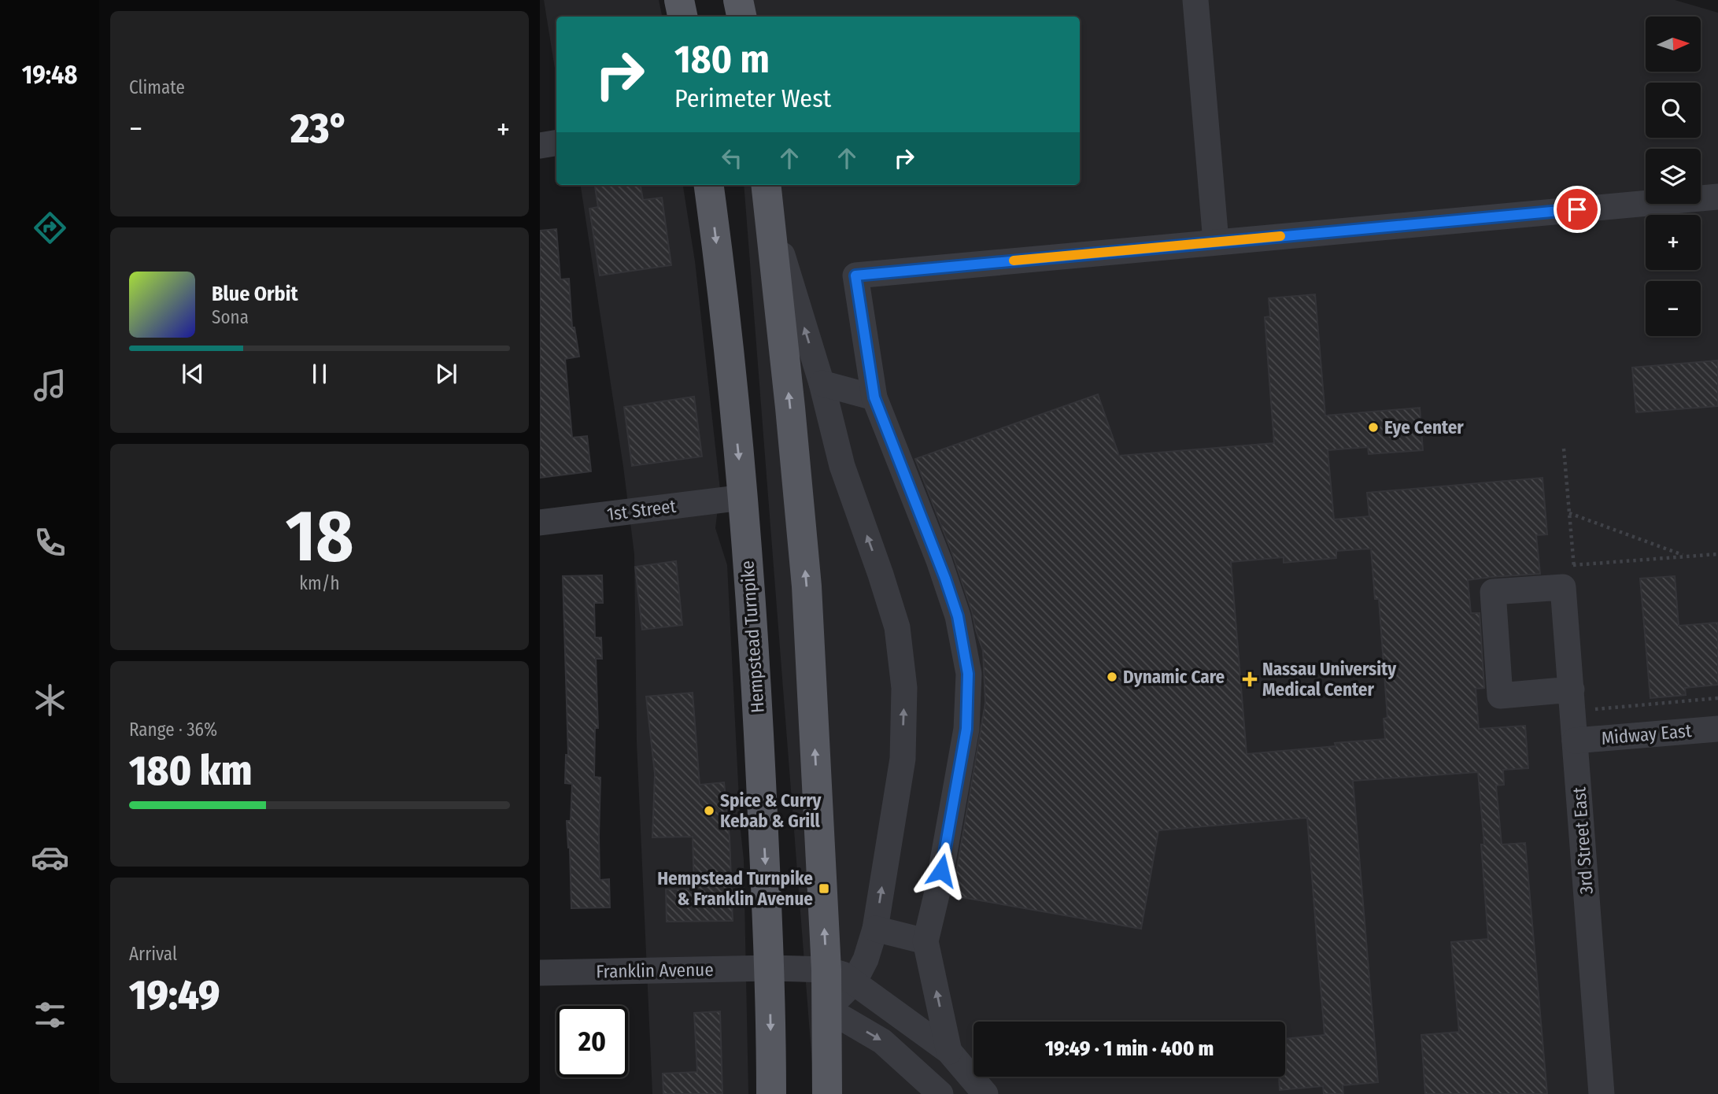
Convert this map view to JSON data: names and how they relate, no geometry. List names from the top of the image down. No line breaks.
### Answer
{"streets":{"main road":["Hempstead Turnpike"],"street":["1st Street","Midway East","3rd Street East","Franklin Avenue"]},"crossings":[["1st Street","Hempstead Turnpike"],["Hempstead Turnpike","Franklin Avenue"],["Midway East","3rd Street East"]],"places":{"other":["Eye Center","Dynamic Care","Spice & Curry Kebab & Grill"],"health":["Nassau University Medical Center"],"transit":["Hempstead Turnpike & Franklin Avenue"]},"north":"right","page":{"tabs":"19:48","tile":["Climate",["18","km/h"],["Range · 36%","180 km"],["Arrival","19:49"]],"map_buttons":["+","−"],"turn":["180 m","Perimeter West"],"heat":["−","23°","+"],"song":["Blue Orbit","Sona"],"limit":"20","trip":"19:49 · 1 min · 400 m"}}
